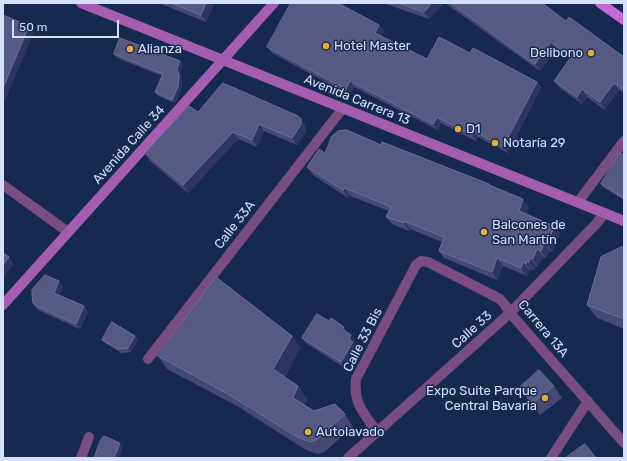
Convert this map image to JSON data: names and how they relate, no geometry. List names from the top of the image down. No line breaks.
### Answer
{"streets":{"main road":["Avenida Carrera 13","Avenida Calle 34"],"street":["Calle 33A","Carrera 13A","Calle 33","Calle 33 Bis"]},"crossings":[["Avenida Carrera 13","Avenida Calle 34"],["Avenida Carrera 13","Calle 33A"],["Avenida Carrera 13","Calle 33"],["Carrera 13A","Calle 33"],["Carrera 13A","Calle 33 Bis"],["Calle 33","Calle 33 Bis"]],"places":["Hotel Master","Alianza","Delibono","D1","Notaría 29","Balcones de San Martín","Expo Suite Parque Central Bavaria","Autolavado"],"scale_bar":"50 m"}
